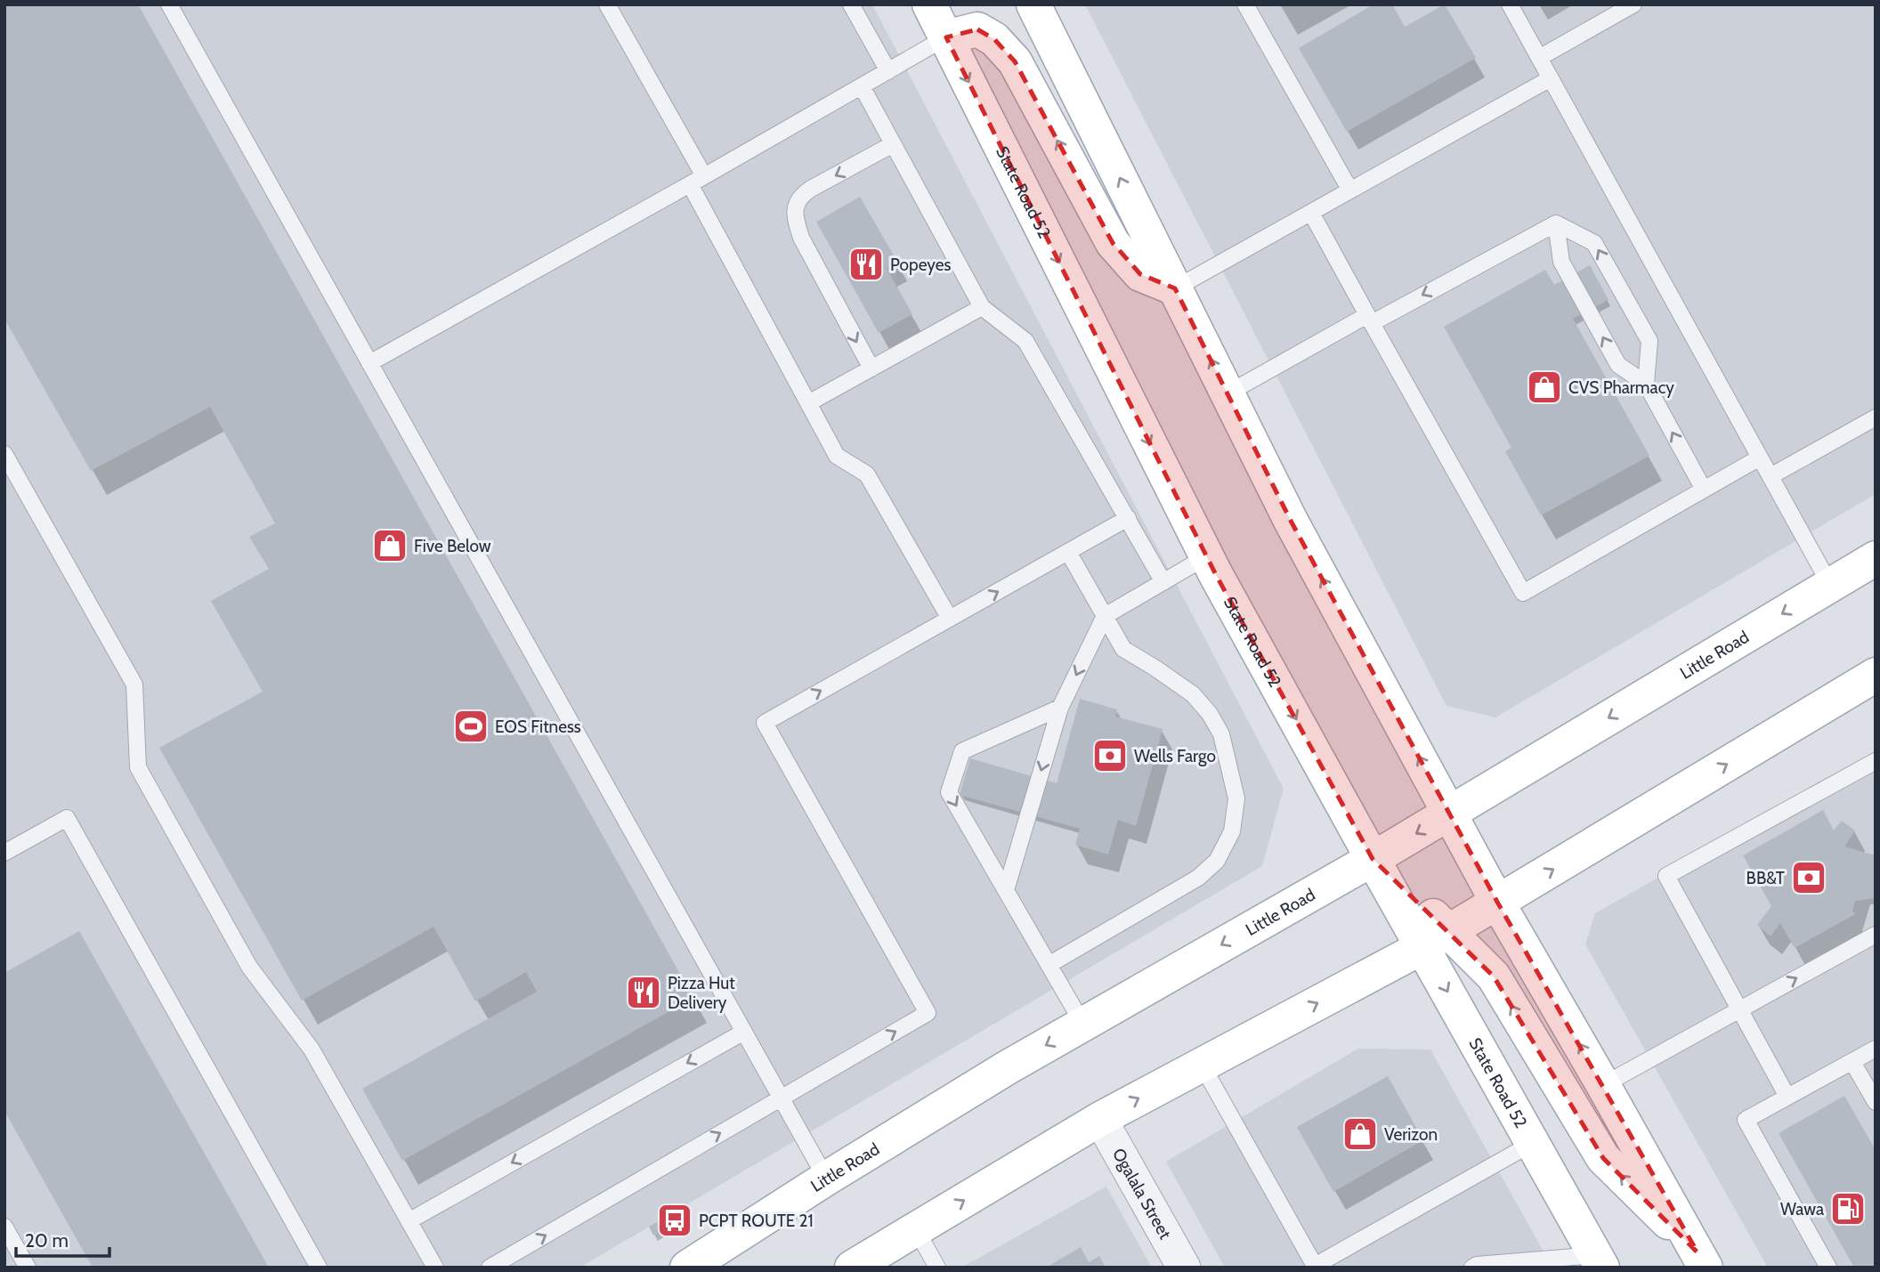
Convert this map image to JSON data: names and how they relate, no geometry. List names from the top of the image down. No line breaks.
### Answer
{"streets":{"main road":["State Road 52","Little Road"],"street":["Ogalala Street"]},"crossings":[["State Road 52","Little Road"]],"places":{"restaurant":["Popeyes","Pizza Hut Delivery"],"shop":["CVS Pharmacy","Five Below","Verizon"],"sports":["EOS Fitness"],"bank":["Wells Fargo","BB&T"],"fuel station":["Wawa"],"bus stop":["PCPT ROUTE 21"]},"scale_bar":"20 m"}
